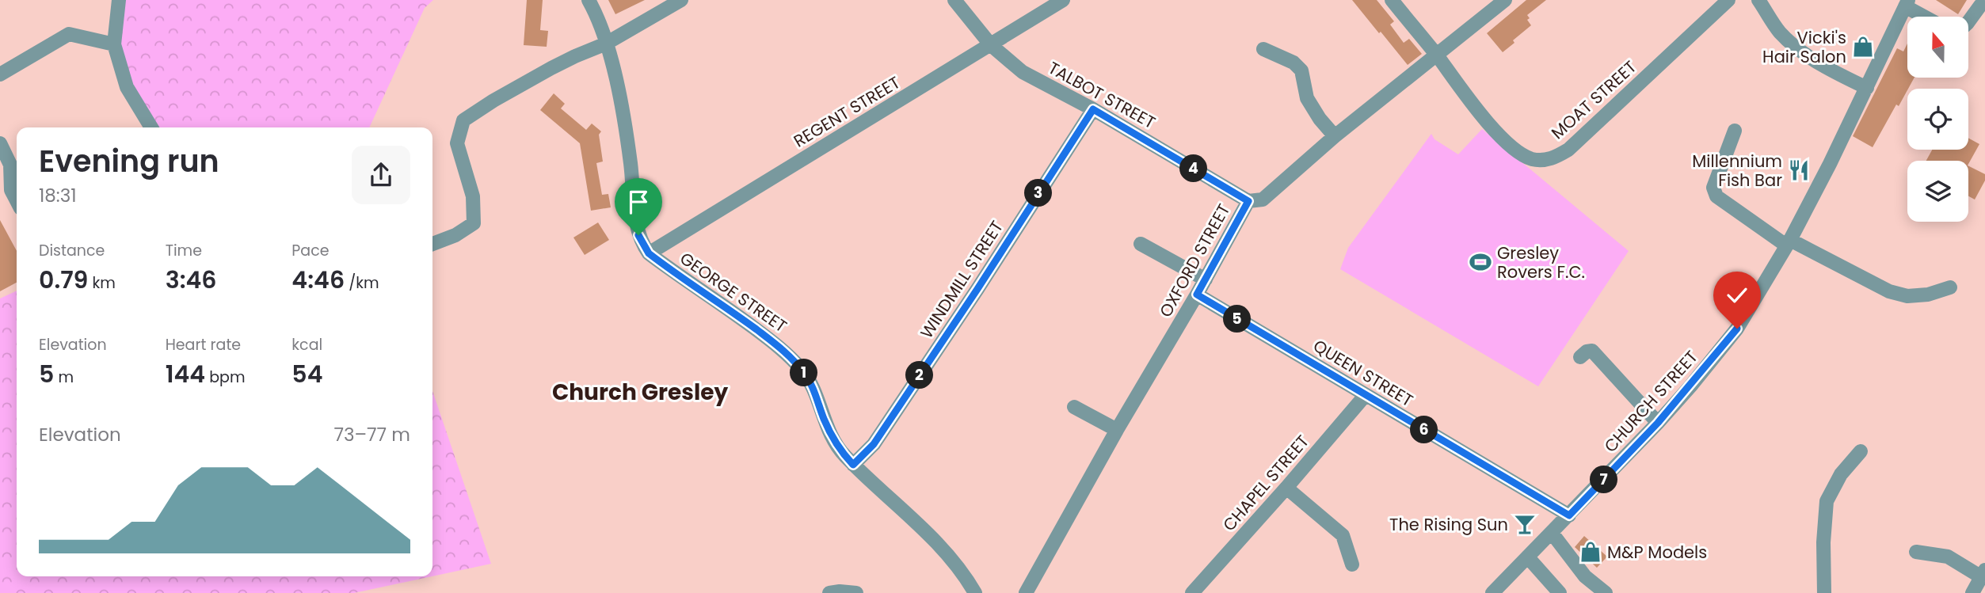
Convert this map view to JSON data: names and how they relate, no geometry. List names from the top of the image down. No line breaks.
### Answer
{"streets":{"street":["TALBOT STREET","MOAT STREET","REGENT STREET","OXFORD STREET","WINDMILL STREET","GEORGE STREET","QUEEN STREET","CHURCH STREET","CHAPEL STREET"]},"crossings":[["TALBOT STREET","REGENT STREET"],["TALBOT STREET","OXFORD STREET"],["TALBOT STREET","WINDMILL STREET"],["MOAT STREET","OXFORD STREET"],["REGENT STREET","GEORGE STREET"],["OXFORD STREET","QUEEN STREET"],["WINDMILL STREET","GEORGE STREET"],["QUEEN STREET","CHURCH STREET"],["QUEEN STREET","CHAPEL STREET"]],"districts":["Church Gresley"],"places":{"shop":["Vicki's Hair Salon","M&P Models"],"restaurant":["Millennium Fish Bar"],"sports":["Gresley Rovers F.C."],"bar":["The Rising Sun"]},"north":"top","page":{"heading":["Evening run","18:31"],"pins":["4","3","5","1","2","6","7"],"stats":[["Distance","0.79 km"],["Time","3:46"],["Pace","4:46 /km"],["Elevation","5 m"],["Heart rate","144 bpm"],["kcal","54"]],"chart":["Elevation","73–77 m"]}}
